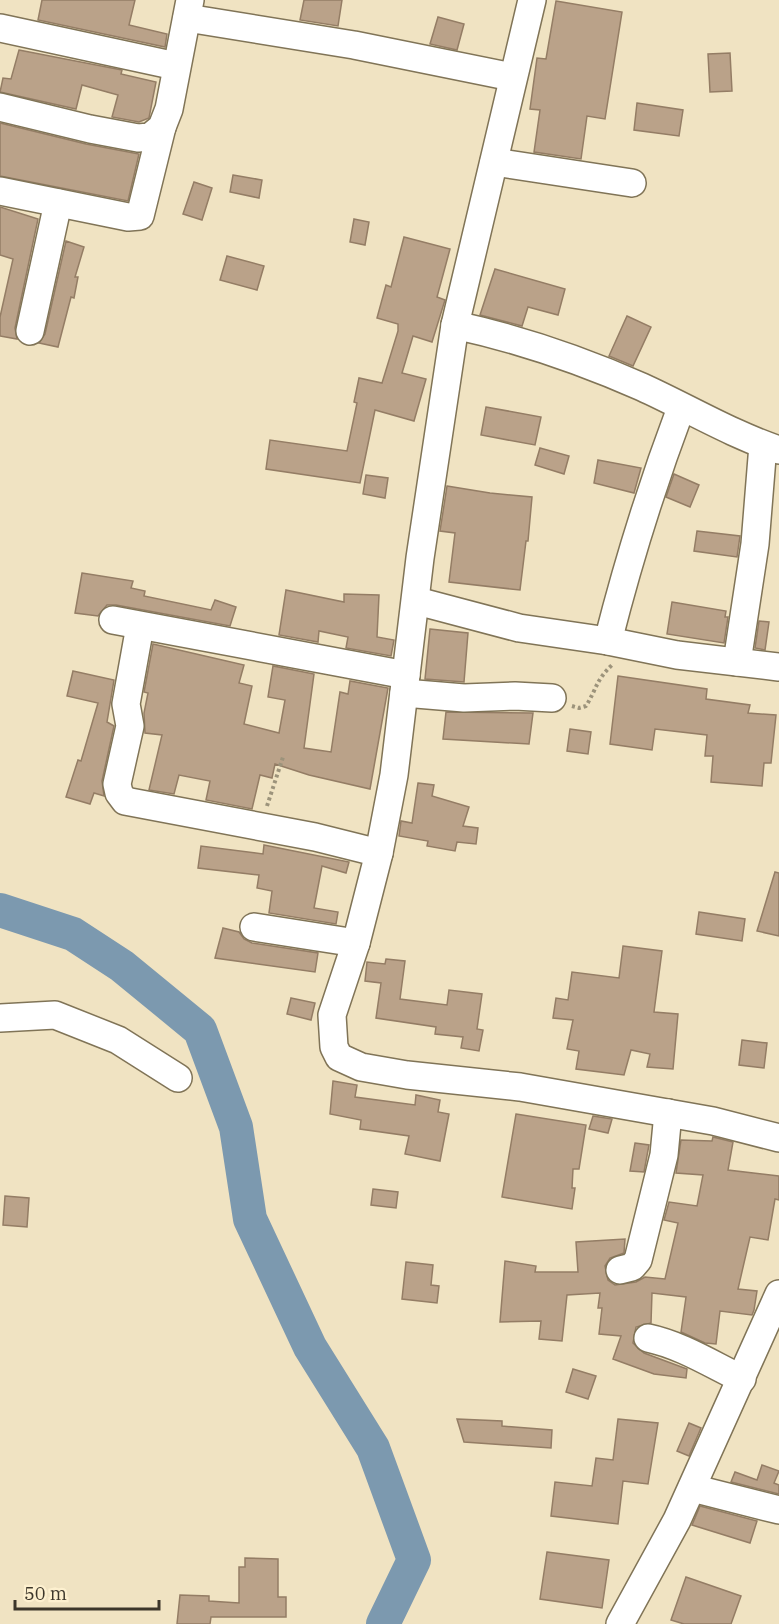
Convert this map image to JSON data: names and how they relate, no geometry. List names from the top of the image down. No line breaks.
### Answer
{"scale_bar":"50 m"}
